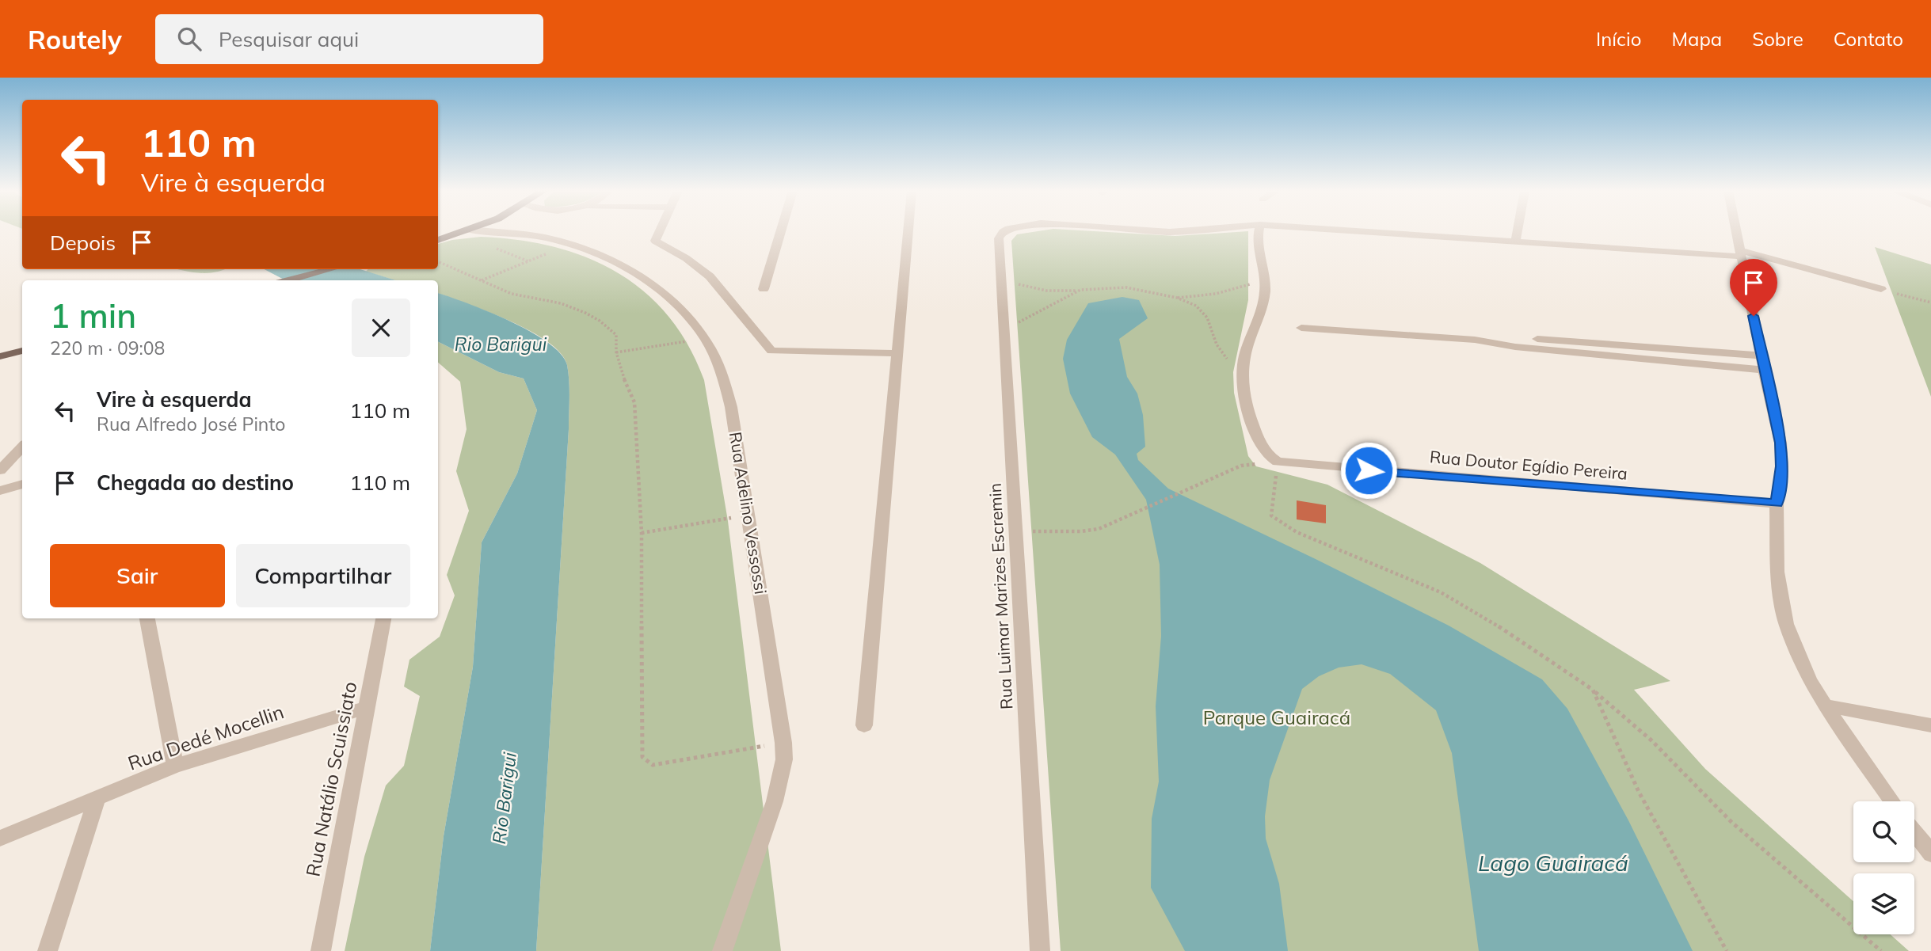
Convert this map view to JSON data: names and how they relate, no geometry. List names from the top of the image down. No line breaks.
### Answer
{"streets":{"street":["Rua Doutor Egídio Pereira","Rua Adelino Vessossi","Rua Luimar Marizes Escremin","Rua Dedé Mocellin","Rua Natálio Scuissiato"]},"crossings":[["Rua Dedé Mocellin","Rua Natálio Scuissiato"]],"water":["Rio Barigui","Lago Guairacá"],"parks":["Parque Guairacá"],"page":{"header":"Routely","search":"Pesquisar aqui","nav":["Início","Mapa","Sobre","Contato"],"turn":["110 m","Vire à esquerda"],"then":"Depois","heading":["1 min","220 m · 09:08"],"list":[{"name":"Vire à esquerda","note":"Rua Alfredo José Pinto","value":"110 m"},{"name":"Chegada ao destino","value":"110 m"}],"buttons":["Sair","Compartilhar"]}}
